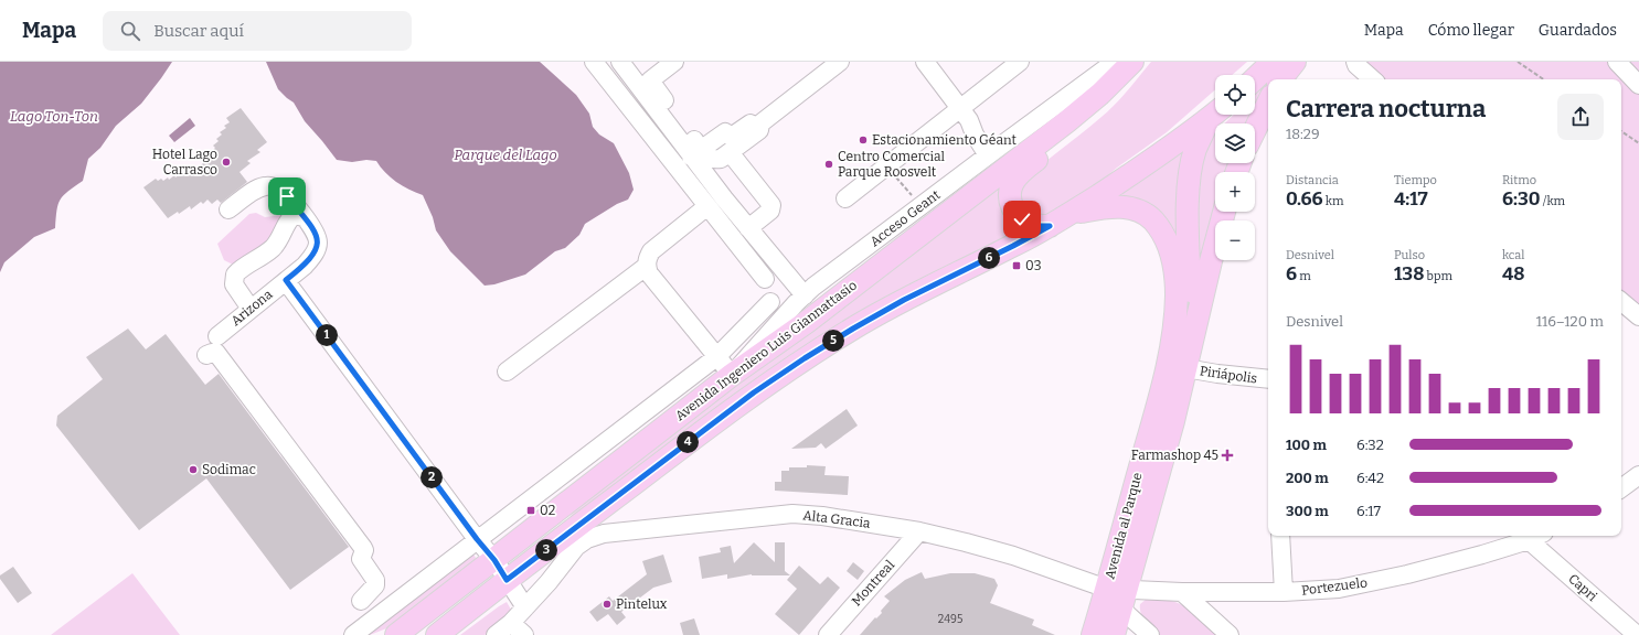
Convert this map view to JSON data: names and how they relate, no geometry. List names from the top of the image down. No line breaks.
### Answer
{"streets":{"main road":["Avenida Ingeniero Luis Giannattasio","Avenida al Parque"],"street":["Acceso Geant","Arizona","Piriápolis","Alta Gracia","Montreal","Portezuelo","Capri"]},"crossings":[["Acceso Geant","Avenida Ingeniero Luis Giannattasio"],["Arizona","Avenida Ingeniero Luis Giannattasio"],["Arizona","Alta Gracia"],["Avenida Ingeniero Luis Giannattasio","Avenida al Parque"],["Piriápolis","Avenida al Parque"],["Alta Gracia","Avenida al Parque"],["Alta Gracia","Montreal"],["Alta Gracia","Portezuelo"],["Avenida al Parque","Portezuelo"],["Portezuelo","Capri"]],"water":["Lago Ton-Ton","Parque del Lago"],"places":{"other":["Estacionamiento Géant","Hotel Lago Carrasco","Centro Comercial Parque Roosvelt","Sodimac","Pintelux"],"transit":["03","02"],"health":["Farmashop 45"]},"house_numbers":["2495"],"page":{"header":"Mapa","search":"Buscar aquí","nav":["Mapa","Cómo llegar","Guardados"],"map_buttons":["+","−"],"heading":["Carrera nocturna","18:29"],"stats":[["Distancia","0.66 km"],["Tiempo","4:17"],["Ritmo","6:30 /km"],["Desnivel","6 m"],["Pulso","138 bpm"],["kcal","48"]],"pins":["6","1","5","4","2","3"],"chart":["Desnivel","116–120 m"],"list":[{"name":"100 m","note":"6:32"},{"name":"200 m","note":"6:42"},{"name":"300 m","note":"6:17"}]}}
